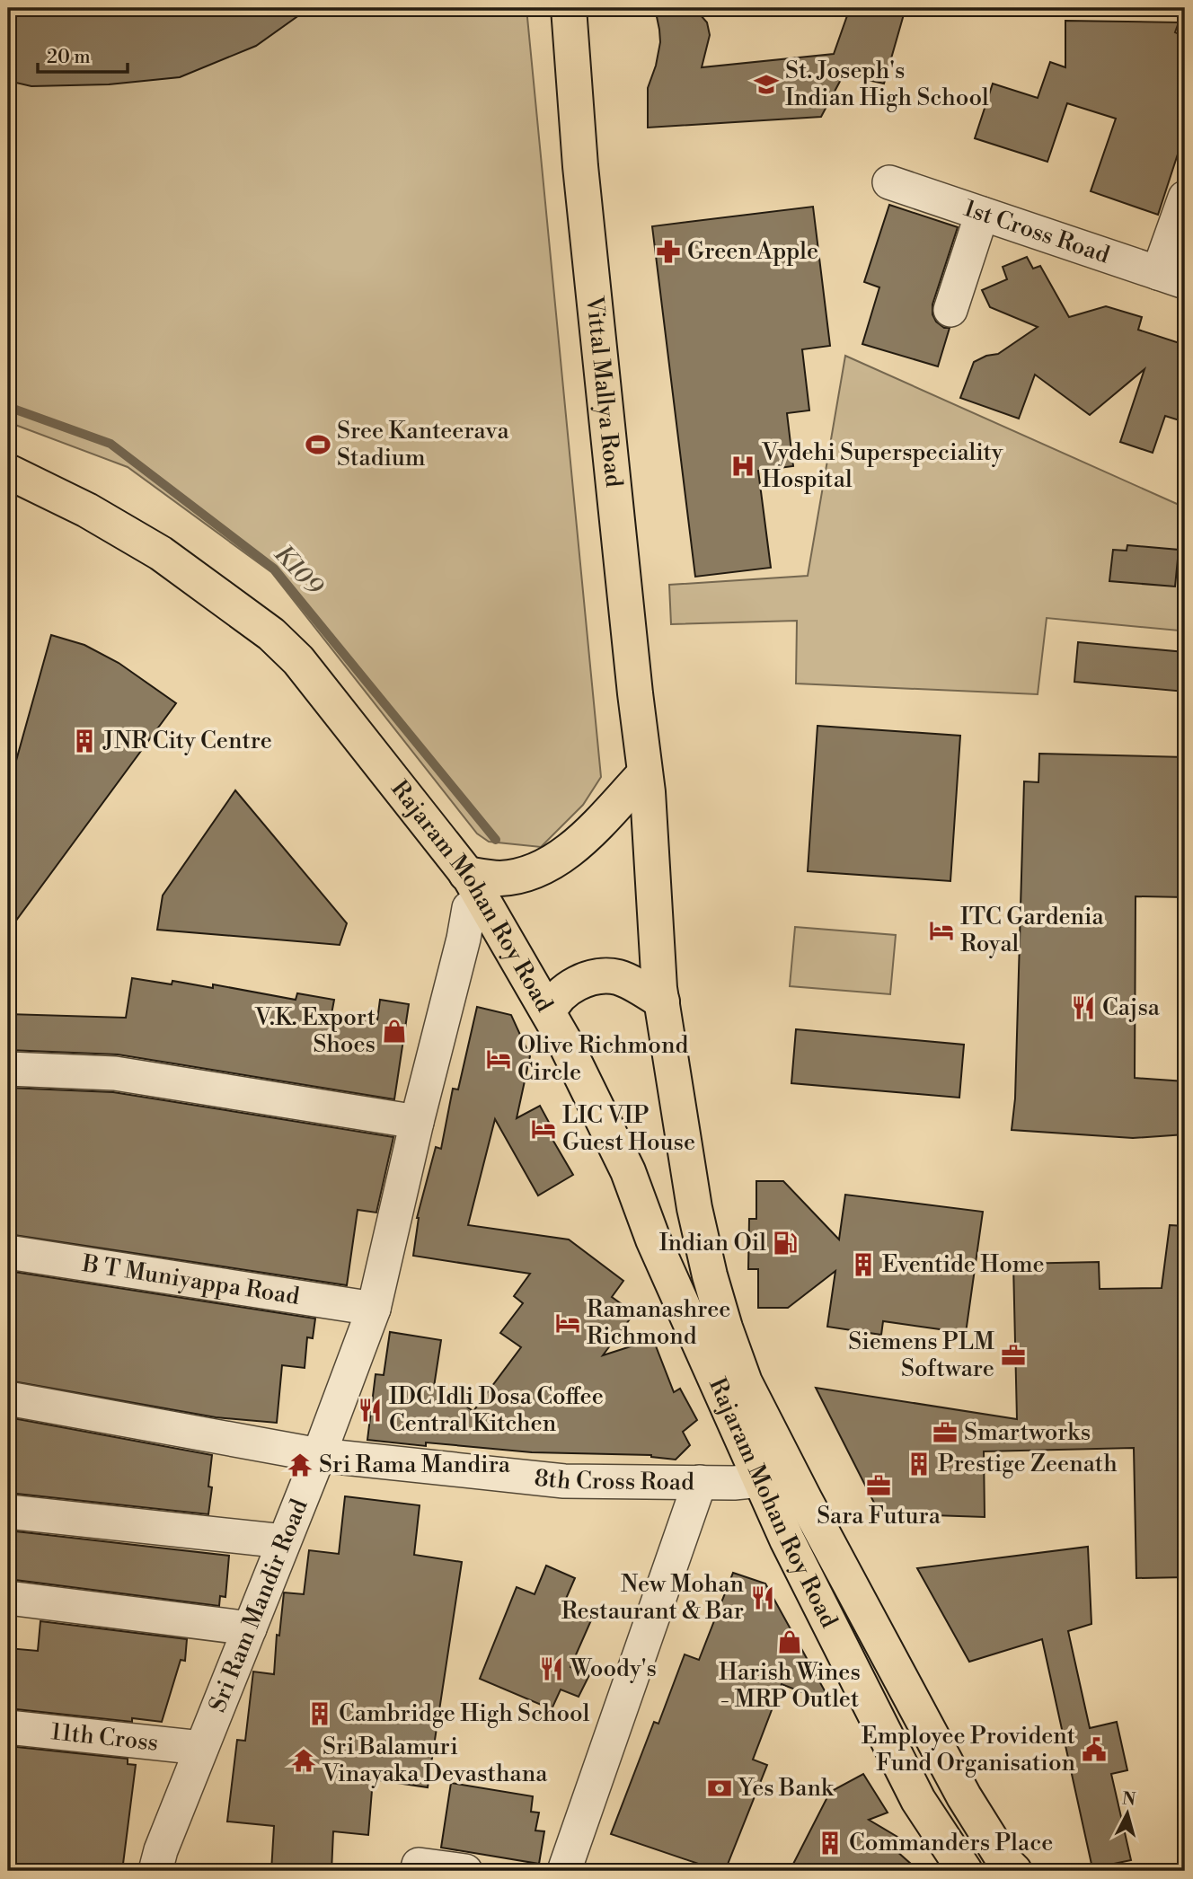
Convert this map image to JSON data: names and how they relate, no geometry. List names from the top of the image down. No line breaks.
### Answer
{"streets":{"main road":["Vittal Mallya Road","Rajaram Mohan Roy Road"],"street":["1st Cross Road","B T Muniyappa Road","8th Cross Road","Sri Ram Mandir Road","11th Cross"]},"crossings":[["Vittal Mallya Road","Rajaram Mohan Roy Road"],["Rajaram Mohan Roy Road","8th Cross Road"],["Rajaram Mohan Roy Road","Sri Ram Mandir Road"],["B T Muniyappa Road","Sri Ram Mandir Road"],["8th Cross Road","Sri Ram Mandir Road"],["Sri Ram Mandir Road","11th Cross"]],"water":["K109"],"places":{"school or university":["St. Joseph's Indian High School"],"pharmacy":["Green Apple"],"sports":["Sree Kanteerava Stadium"],"hospital":["Vydehi Superspeciality Hospital"],"building":["JNR City Centre","Eventide Home","Prestige Zeenath","Cambridge High School","Commanders Place"],"hotel":["ITC Gardenia Royal","Olive Richmond Circle","LIC VIP Guest House","Ramanashree Richmond"],"restaurant":["Cajsa","IDC Idli Dosa Coffee Central Kitchen","New Mohan Restaurant & Bar","Woody's"],"shop":["V.K. Export Shoes","Harish Wines - MRP Outlet"],"fuel station":["Indian Oil"],"office":["Siemens PLM Software","Smartworks","Sara Futura"],"temple":["Sri Rama Mandira","Sri Balamuri Vinayaka Devasthana"],"public building":["Employee Provident Fund Organisation"],"bank":["Yes Bank"]},"scale_bar":"20 m","north":"top"}
